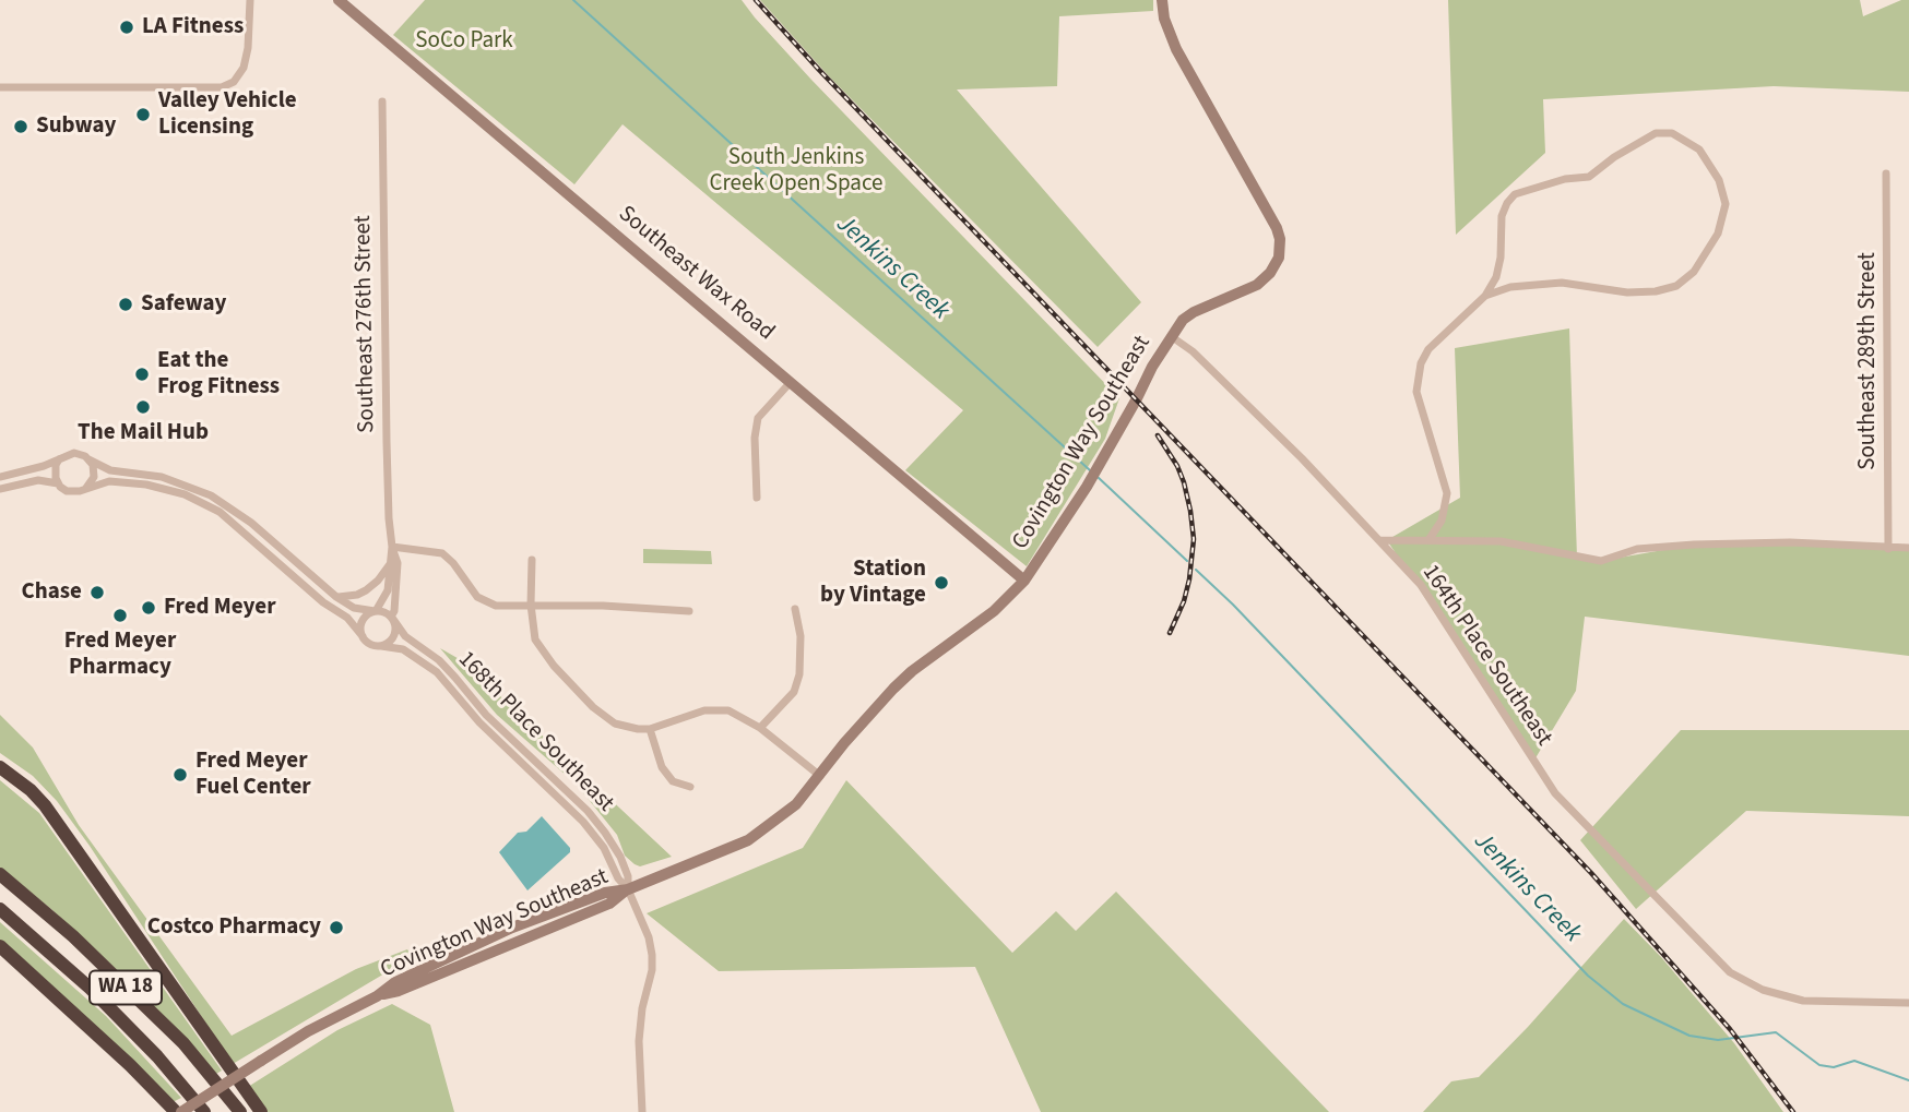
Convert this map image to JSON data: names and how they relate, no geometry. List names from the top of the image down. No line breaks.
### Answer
{"streets":{"highway":["WA 18"],"street":["Southeast Wax Road","Southeast 276th Street","Southeast 289th Street","Covington Way Southeast","164th Place Southeast","168th Place Southeast"]},"crossings":[["Southeast Wax Road","Covington Way Southeast"],["Southeast 276th Street","168th Place Southeast"],["Covington Way Southeast","164th Place Southeast"],["Covington Way Southeast","168th Place Southeast"]],"water":["Jenkins Creek"],"parks":["SoCo Park","South Jenkins Creek Open Space"],"places":["LA Fitness","Valley Vehicle Licensing","Subway","Safeway","Eat the Frog Fitness","The Mail Hub","Station by Vintage","Chase","Fred Meyer","Fred Meyer Pharmacy","Fred Meyer Fuel Center","Costco Pharmacy"]}
